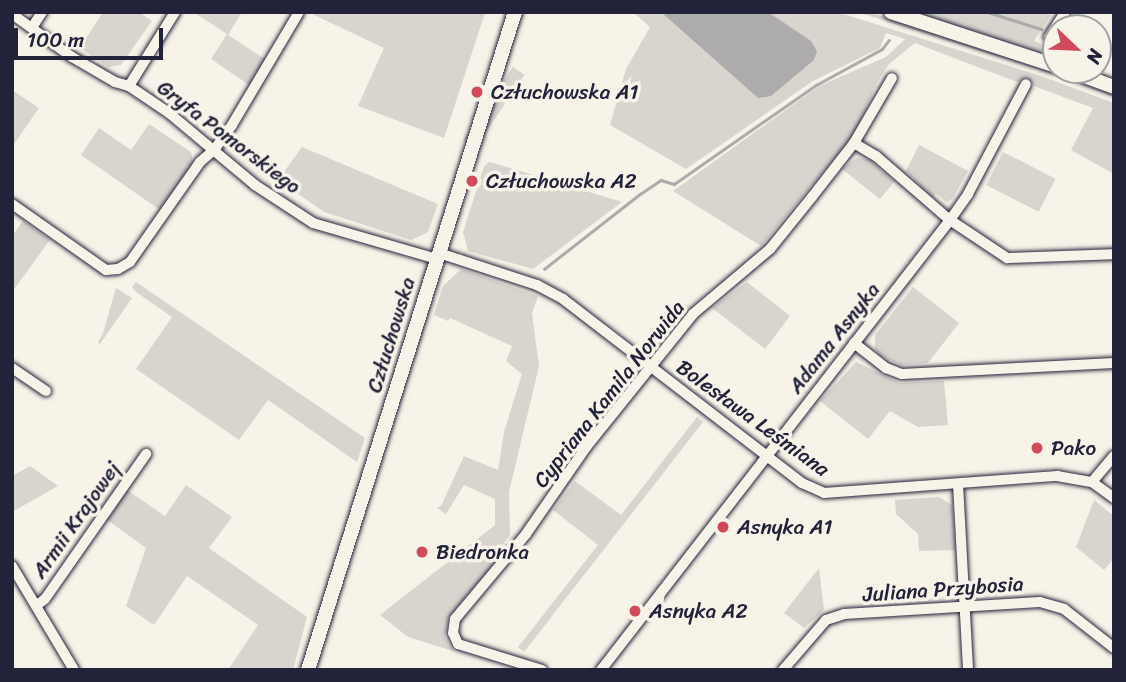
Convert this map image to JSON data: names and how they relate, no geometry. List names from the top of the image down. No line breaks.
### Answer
{"streets":{"main road":["Człuchowska"],"street":["Gryfa Pomorskiego","Adama Asnyka","Cypriana Kamila Norwida","Bolesława Leśmiana","Armii Krajowej","Juliana Przybosia"]},"crossings":[["Gryfa Pomorskiego","Człuchowska"],["Gryfa Pomorskiego","Bolesława Leśmiana"],["Człuchowska","Bolesława Leśmiana"],["Adama Asnyka","Bolesława Leśmiana"],["Cypriana Kamila Norwida","Bolesława Leśmiana"]],"places":["Człuchowska A1","Człuchowska A2","Pako","Asnyka A1","Biedronka","Asnyka A2"],"scale_bar":"100 m","north":"bottom right"}
